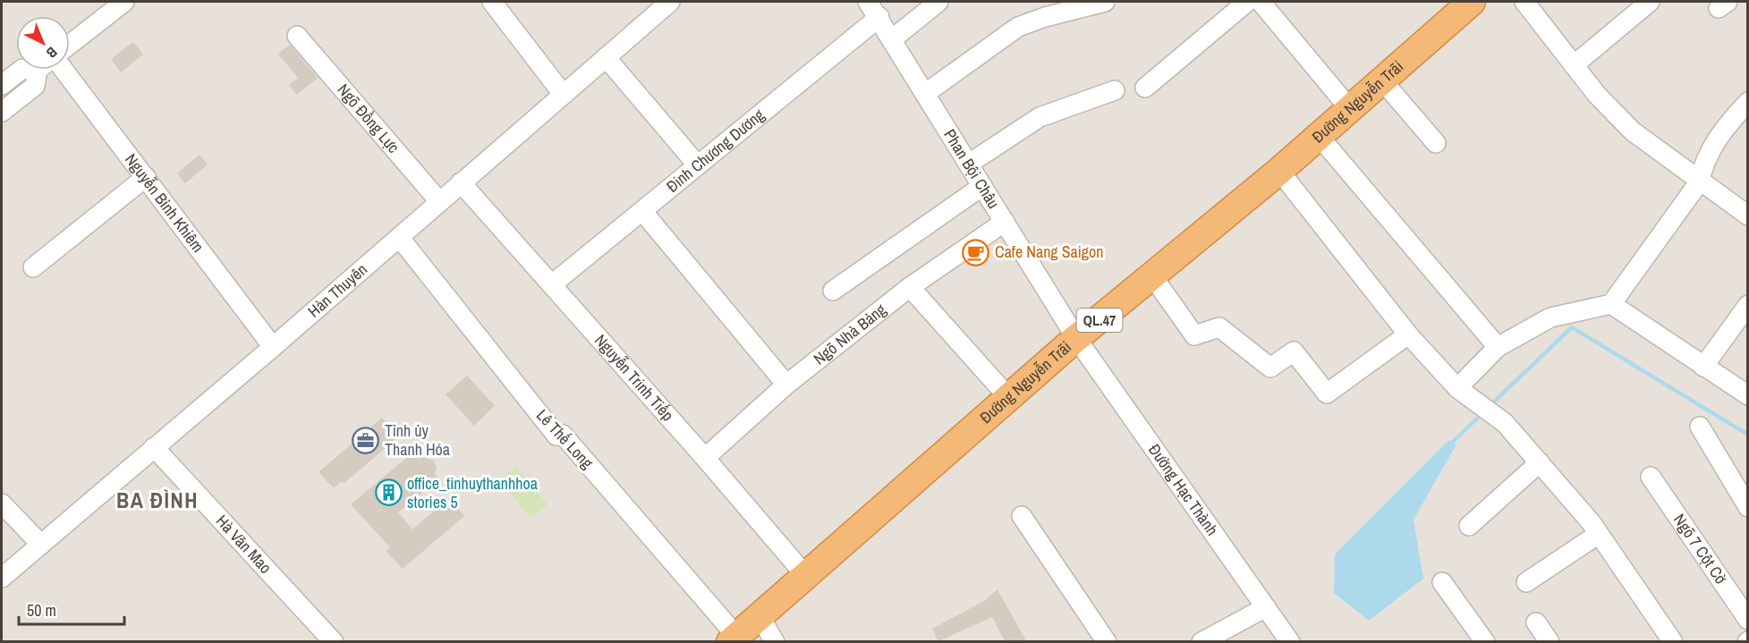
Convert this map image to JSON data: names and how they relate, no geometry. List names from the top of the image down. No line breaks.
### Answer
{"streets":{"highway":["Đường Nguyễn Trãi","QL.47"],"street":["Ngõ Đồng Lực","Đinh Chương Dương","Phan Bội Châu","Nguyễn Bỉnh Khiêm","Hàn Thuyên","Ngõ Nhà Bảng","Nguyễn Trinh Tiếp","Lê Thế Long","Đường Hạc Thành","Hà Văn Mao","Ngõ 7 Cột Cờ"]},"crossings":[["Đường Nguyễn Trãi","Phan Bội Châu"],["Đường Nguyễn Trãi","Nguyễn Trinh Tiếp"],["Đường Nguyễn Trãi","Lê Thế Long"],["Đường Nguyễn Trãi","Đường Hạc Thành"],["Ngõ Đồng Lực","Hàn Thuyên"],["Đinh Chương Dương","Phan Bội Châu"],["Đinh Chương Dương","Nguyễn Trinh Tiếp"],["Phan Bội Châu","Ngõ Nhà Bảng"],["Phan Bội Châu","Đường Hạc Thành"],["Nguyễn Bỉnh Khiêm","Hàn Thuyên"],["Hàn Thuyên","Nguyễn Trinh Tiếp"],["Hàn Thuyên","Lê Thế Long"],["Hàn Thuyên","Hà Văn Mao"],["Ngõ Nhà Bảng","Nguyễn Trinh Tiếp"]],"districts":["BA ĐÌNH"],"places":{"cafe":["Cafe Nang Saigon"],"office":["Tỉnh ủy Thanh Hóa"],"building":["office_tinhuythanhhoa stories 5"]},"scale_bar":"50 m","north":"bottom right"}
